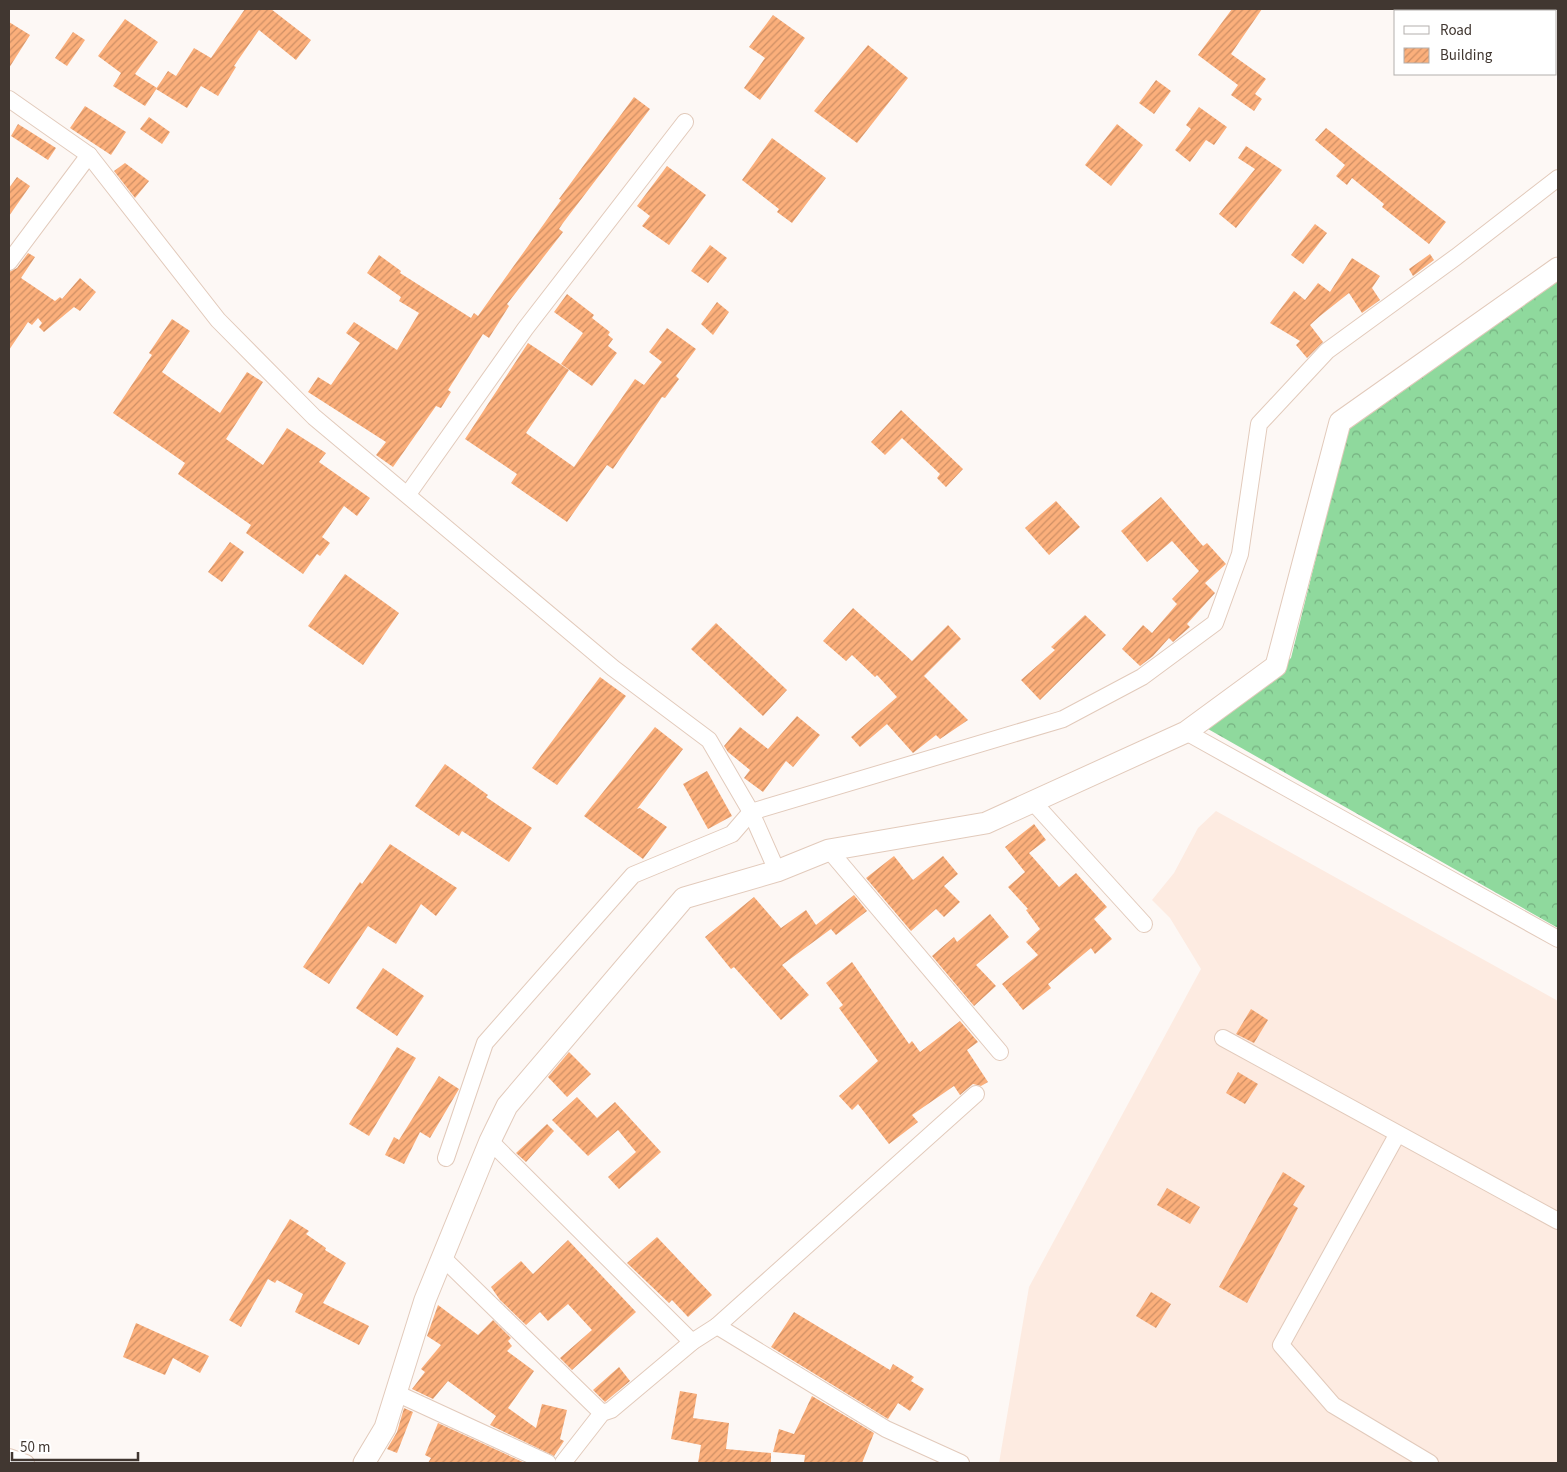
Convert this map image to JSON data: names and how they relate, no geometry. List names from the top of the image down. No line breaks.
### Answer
{"legend":["Road","Building"],"scale_bar":"50 m"}
